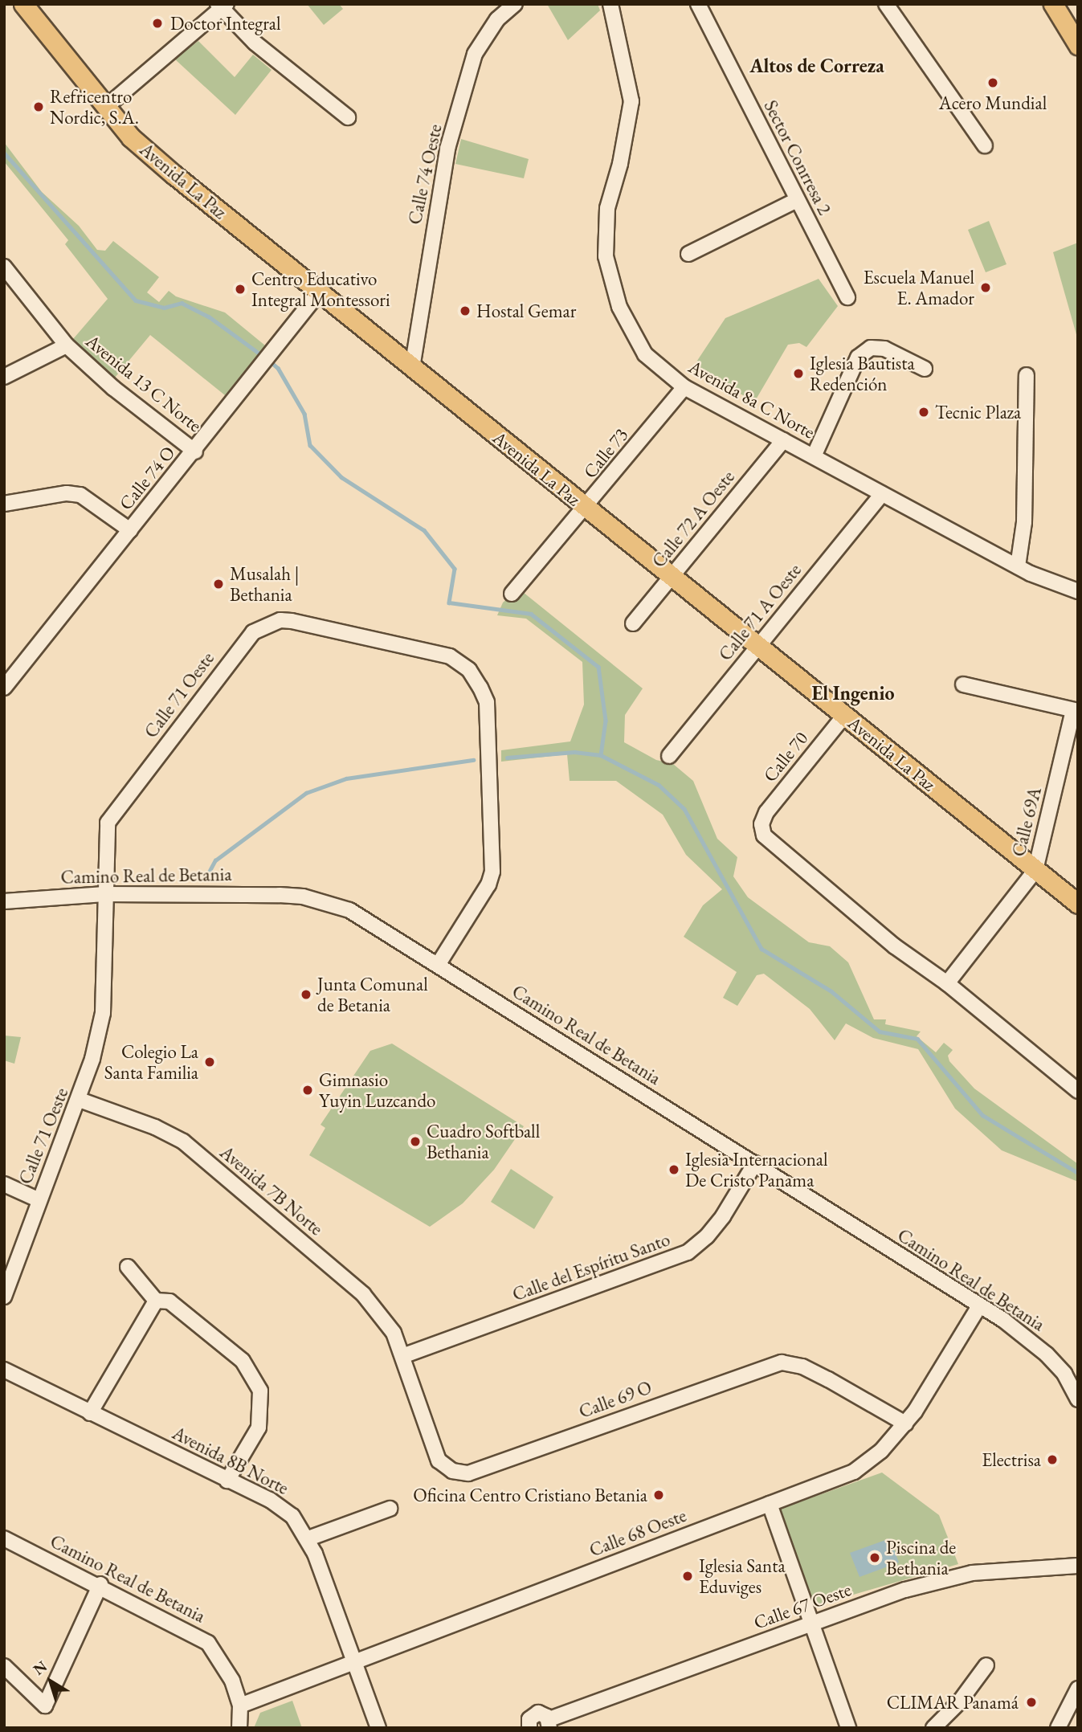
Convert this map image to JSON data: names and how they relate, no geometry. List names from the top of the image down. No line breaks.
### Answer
{"streets":{"main road":["Avenida La Paz"],"street":["Sector Conrresa 2","Calle 74 Oeste","Avenida 13 C Norte","Avenida 8a C Norte","Calle 73","Calle 74 O","Calle 72 A Oeste","Calle 71 A Oeste","Calle 71 Oeste","Calle 70","Calle 69A","Camino Real de Betania","Avenida 7B Norte","Calle del Espíritu Santo","Calle 69 O","Avenida 8B Norte","Calle 68 Oeste","Calle 67 Oeste"]},"crossings":[["Calle 74 Oeste","Avenida La Paz"],["Avenida La Paz","Calle 73"],["Avenida La Paz","Calle 74 O"],["Avenida La Paz","Calle 72 A Oeste"],["Avenida La Paz","Calle 71 A Oeste"],["Avenida La Paz","Calle 70"],["Avenida La Paz","Calle 69A"],["Avenida 13 C Norte","Calle 74 O"],["Avenida 8a C Norte","Calle 73"],["Avenida 8a C Norte","Calle 72 A Oeste"],["Avenida 8a C Norte","Calle 71 A Oeste"],["Calle 71 Oeste","Camino Real de Betania"],["Calle 71 Oeste","Avenida 7B Norte"],["Calle 70","Calle 69A"],["Camino Real de Betania","Calle del Espíritu Santo"],["Camino Real de Betania","Calle 68 Oeste"],["Avenida 7B Norte","Calle del Espíritu Santo"],["Avenida 7B Norte","Calle 69 O"],["Calle del Espíritu Santo","Calle 69 O"],["Calle 69 O","Calle 68 Oeste"],["Avenida 8B Norte","Calle 68 Oeste"]],"districts":["Altos de Correza","El Ingenio"],"places":["Doctor Integral","Acero Mundial","Refricentro Nordic, S.A.","Escuela Manuel E. Amador","Centro Educativo Integral Montessori","Hostal Gemar","Iglesia Bautista Redención","Tecnic Plaza","Musalah | Bethania","Junta Comunal de Betania","Colegio La Santa Familia","Gimnasio Yuyin Luzcando","Cuadro Softball Bethania","Iglesia Internacional De Cristo Panama","Electrisa","Oficina Centro Cristiano Betania","Piscina de Bethania","Iglesia Santa Eduviges","CLIMAR Panamá"],"north":"top left"}
